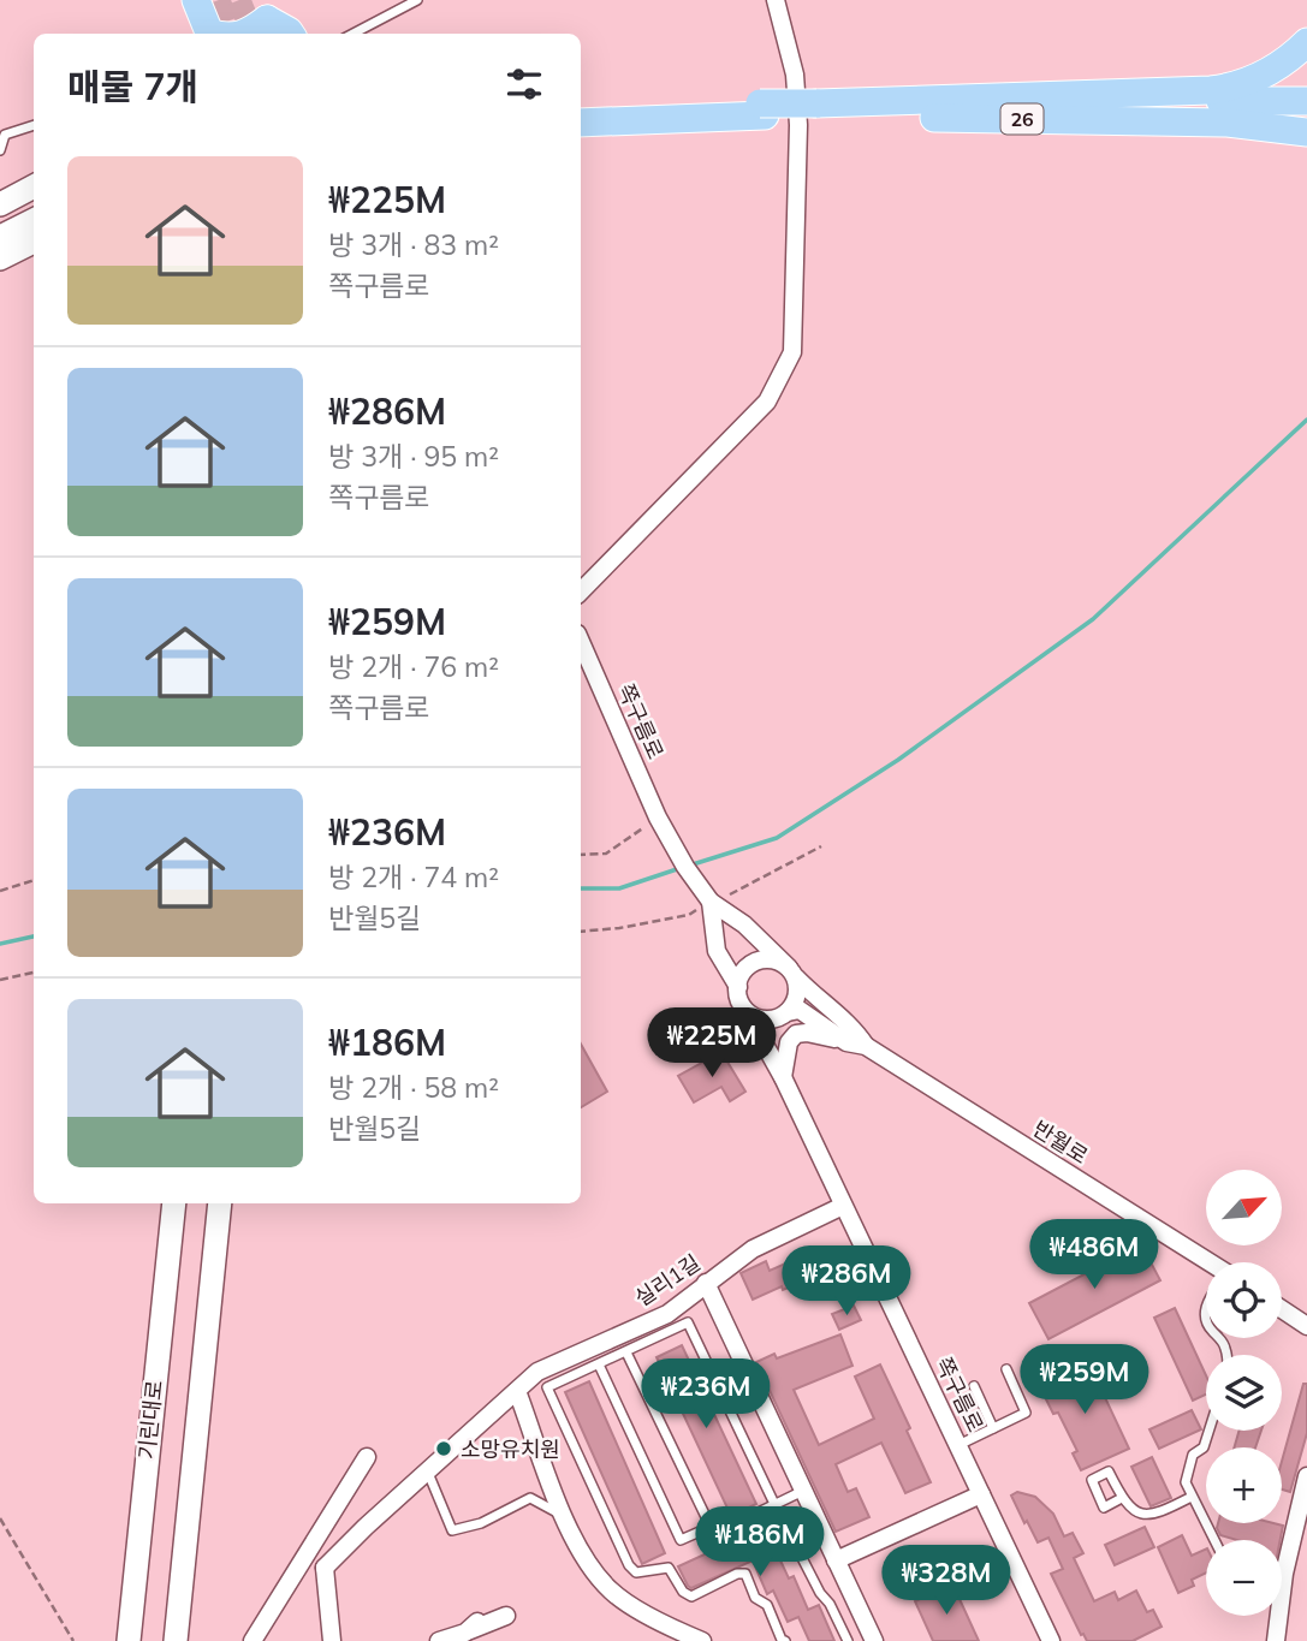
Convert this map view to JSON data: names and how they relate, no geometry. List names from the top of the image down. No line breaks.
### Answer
{"streets":{"main road":["26"],"street":["쪽구름로","반월로","실리1길","기린대로"]},"crossings":[["쪽구름로","실리1길"]],"places":["소망유치원"],"north":"top right","page":{"heading":"매물 7개","list":[{"name":"₩225M","note":"방 3개 · 83 m² · 쪽구름로"},{"name":"₩286M","note":"방 3개 · 95 m² · 쪽구름로"},{"name":"₩259M","note":"방 2개 · 76 m² · 쪽구름로"},{"name":"₩236M","note":"방 2개 · 74 m² · 반월5길"},{"name":"₩186M","note":"방 2개 · 58 m² · 반월5길"}],"price":["₩225M","₩486M","₩286M","₩259M","₩236M","₩186M","₩328M"],"map_buttons":["+","−"]}}
